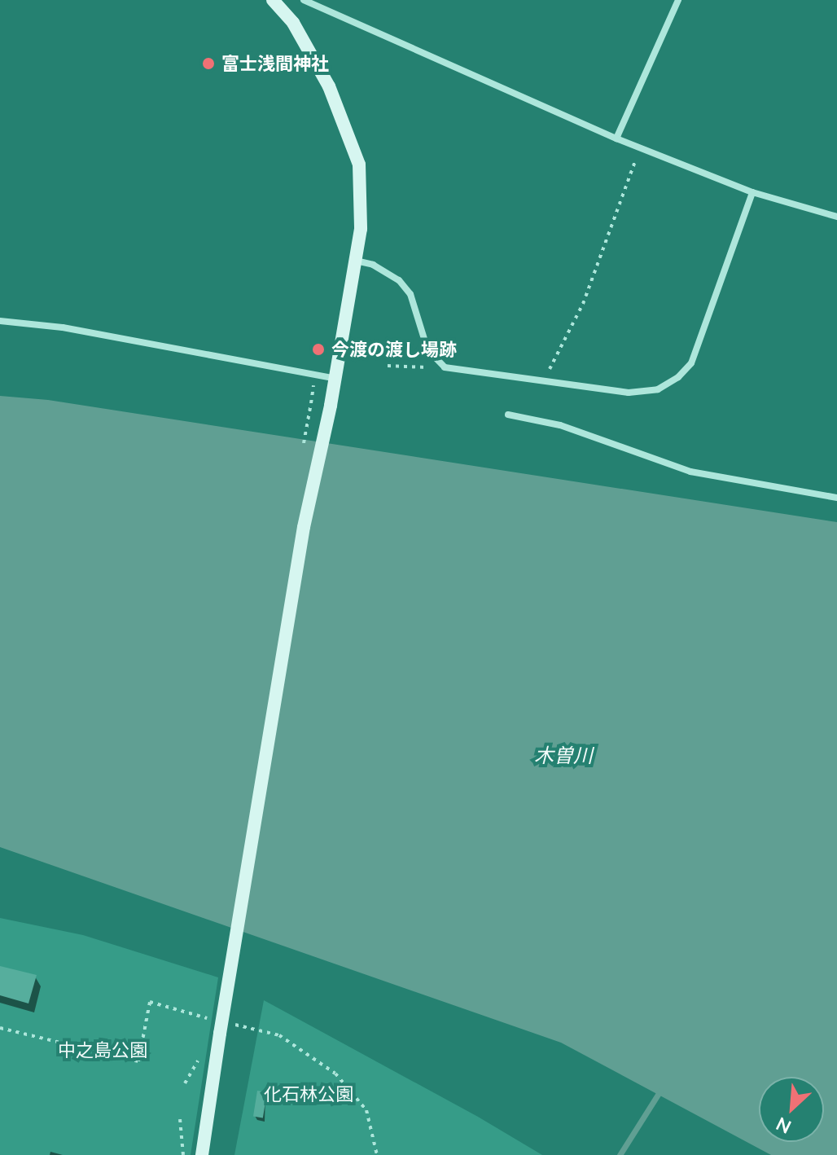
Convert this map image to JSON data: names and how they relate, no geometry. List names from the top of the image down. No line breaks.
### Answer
{"water":["木曽川"],"parks":["中之島公園","化石林公園"],"places":["富士浅間神社","今渡の渡し場跡"],"north":"bottom left"}
